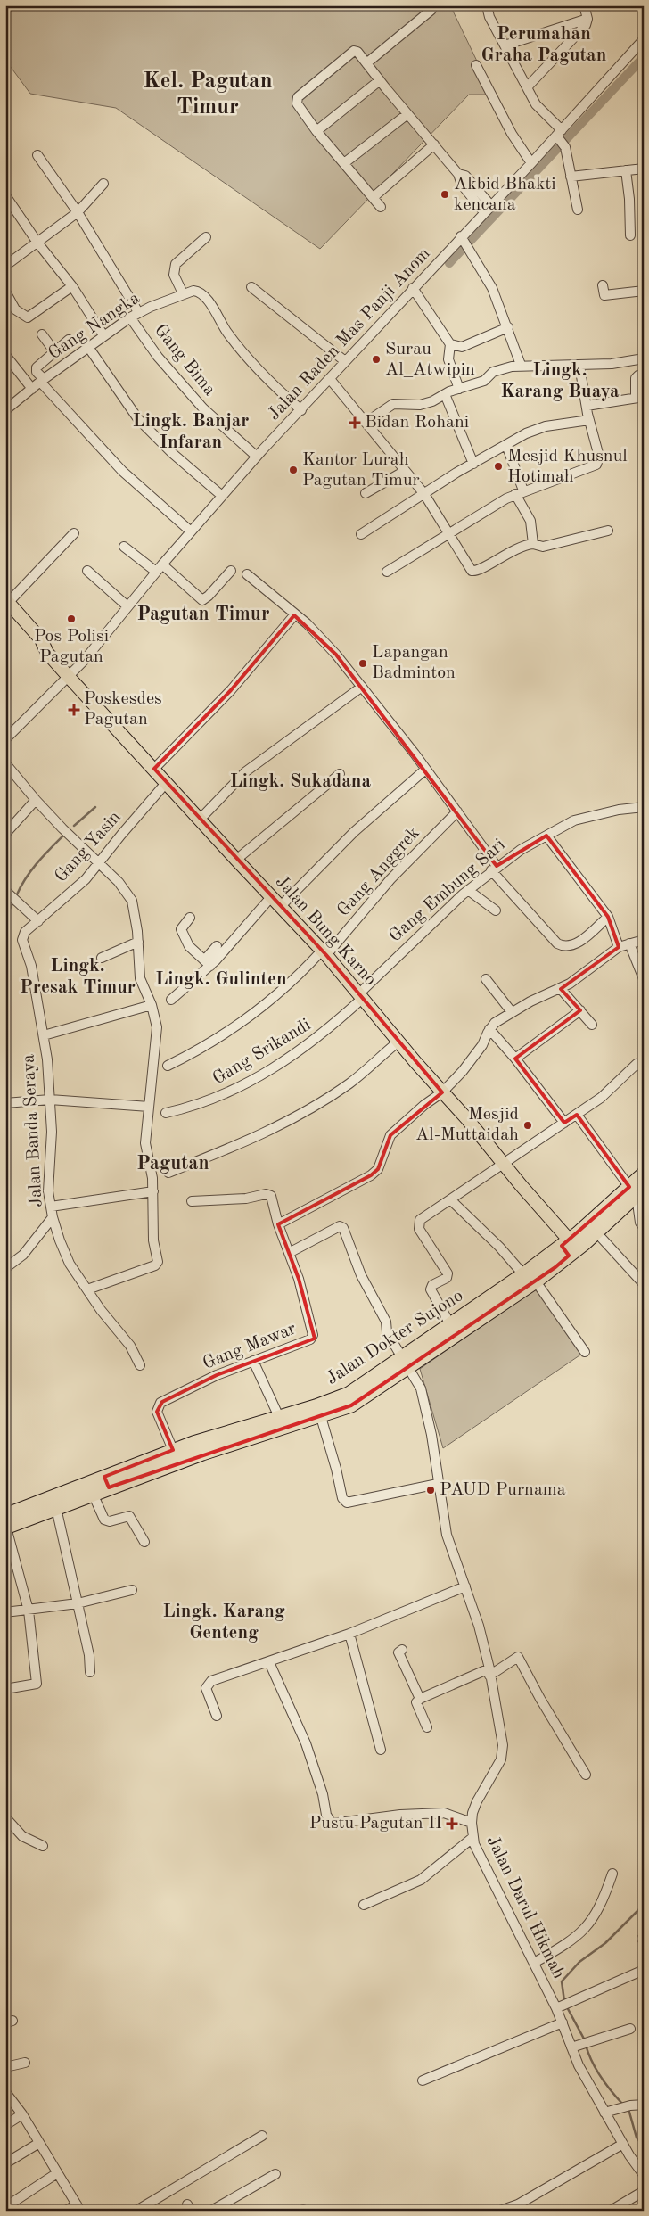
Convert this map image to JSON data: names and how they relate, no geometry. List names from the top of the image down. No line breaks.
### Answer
{"streets":{"highway":["Jalan Dokter Sujono"],"main road":["Jalan Bung Karno"],"street":["Gang Nangka","Jalan Raden Mas Panji Anom","Gang Bima","Gang Yasin","Gang Anggrek","Gang Embung Sari","Gang Srikandi","Jalan Banda Seraya","Gang Mawar","Jalan Darul Hikmah"]},"crossings":[["Gang Nangka","Gang Bima"],["Jalan Raden Mas Panji Anom","Gang Bima"],["Jalan Raden Mas Panji Anom","Jalan Bung Karno"],["Gang Yasin","Jalan Bung Karno"],["Gang Yasin","Jalan Banda Seraya"],["Gang Anggrek","Jalan Bung Karno"],["Gang Embung Sari","Jalan Bung Karno"],["Gang Embung Sari","Gang Srikandi"],["Jalan Bung Karno","Gang Srikandi"],["Jalan Bung Karno","Jalan Dokter Sujono"],["Jalan Dokter Sujono","Gang Mawar"],["Jalan Dokter Sujono","Jalan Darul Hikmah"],["Gang Mawar","Jalan Darul Hikmah"]],"districts":["Perumahan Graha Pagutan","Kel. Pagutan Timur","Lingk. Karang Buaya","Lingk. Banjar Infaran","Pagutan Timur","Lingk. Sukadana","Lingk. Presak Timur","Lingk. Gulinten","Pagutan","Lingk. Karang Genteng"],"places":{"other":["Akbid Bhakti kencana","Surau Al_Atwipin","Mesjid Khusnul Hotimah","Kantor Lurah Pagutan Timur","Pos Polisi Pagutan","Lapangan Badminton","Mesjid Al-Muttaidah","PAUD Purnama"],"health":["Bidan Rohani","Poskesdes Pagutan","Pustu Pagutan II"]}}
